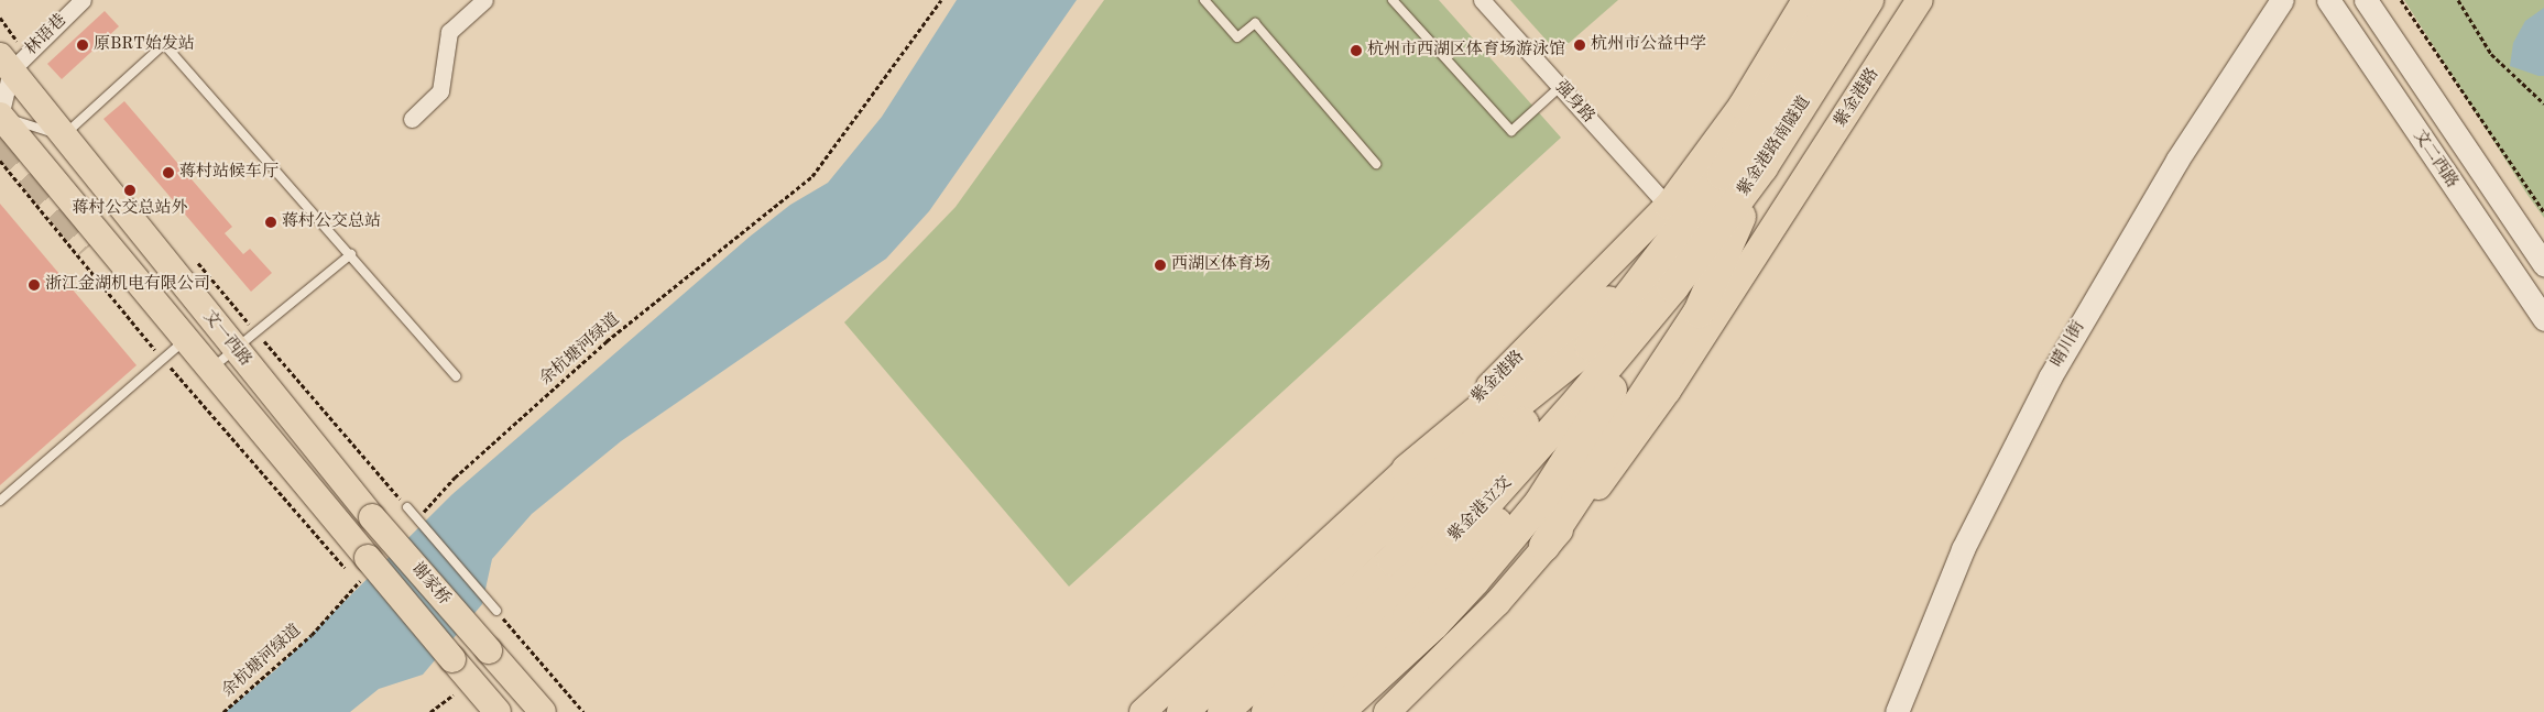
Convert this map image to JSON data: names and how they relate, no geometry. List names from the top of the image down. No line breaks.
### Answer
{"streets":{"highway":["紫金港路南隧道","紫金港立交"],"main road":["紫金港路","文一西路","谢家桥"],"street":["林语巷","强身路","文二西路","晴川街"],"path":["余杭塘河绿道"]},"crossings":[["林语巷","文一西路"],["紫金港路","强身路"],["紫金港路南隧道","紫金港立交"],["文一西路","余杭塘河绿道"],["文一西路","谢家桥"],["余杭塘河绿道","谢家桥"]],"places":["原BRT始发站","杭州市公益中学","杭州市西湖区体育场游泳馆","蒋村站候车厅","蒋村公交总站外","蒋村公交总站","西湖区体育场","浙江金湖机电有限公司"]}
